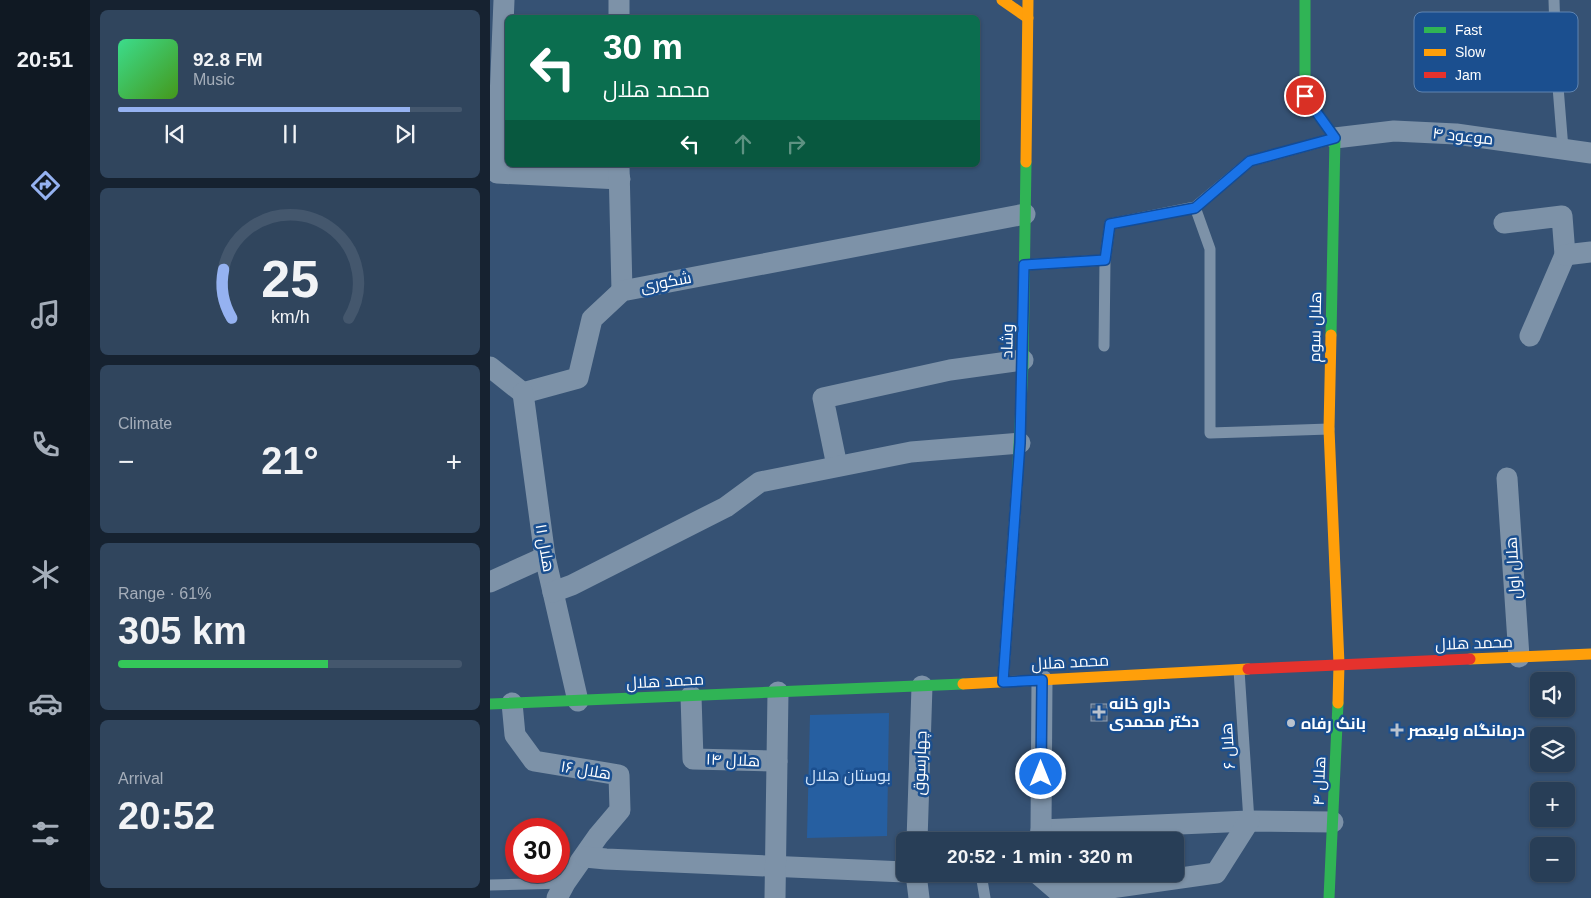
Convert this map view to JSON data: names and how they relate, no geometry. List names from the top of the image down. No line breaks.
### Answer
{"streets":{"street":["موعود ۴","شکوری","هلال سوم","وشاد","هلال ۱۱","هلال اول","محمد هلال","هلال ۱۴","چهارسوق","هلال ۱۶","هلال ۴"],"lane":["هلال ۶"]},"crossings":[["موعود ۴","هلال سوم"],["شکوری","وشاد"],["شکوری","هلال ۱۱"],["هلال سوم","محمد هلال"],["هلال سوم","هلال ۴"],["وشاد","محمد هلال"],["هلال ۱۱","محمد هلال"],["هلال اول","محمد هلال"],["محمد هلال","هلال ۶"],["محمد هلال","هلال ۱۴"],["محمد هلال","چهارسوق"],["محمد هلال","هلال ۱۶"],["محمد هلال","هلال ۴"]],"parks":["بوستان هلال"],"places":{"health":["دارو خانه دکتر محمدی","درمانگاه ولیعصر"],"other":["بانک رفاه"]},"legend":["Fast","Slow","Jam"],"page":{"tabs":"20:51","turn":["30 m","محمد هلال"],"song":["92.8 FM","Music"],"tile":["Climate",["Range · 61%","305 km"],["Arrival","20:52"]],"heat":["−","21°","+"],"map_buttons":["+","−"],"limit":"30","trip":"20:52 · 1 min · 320 m","gauge":["25","km/h"]}}
